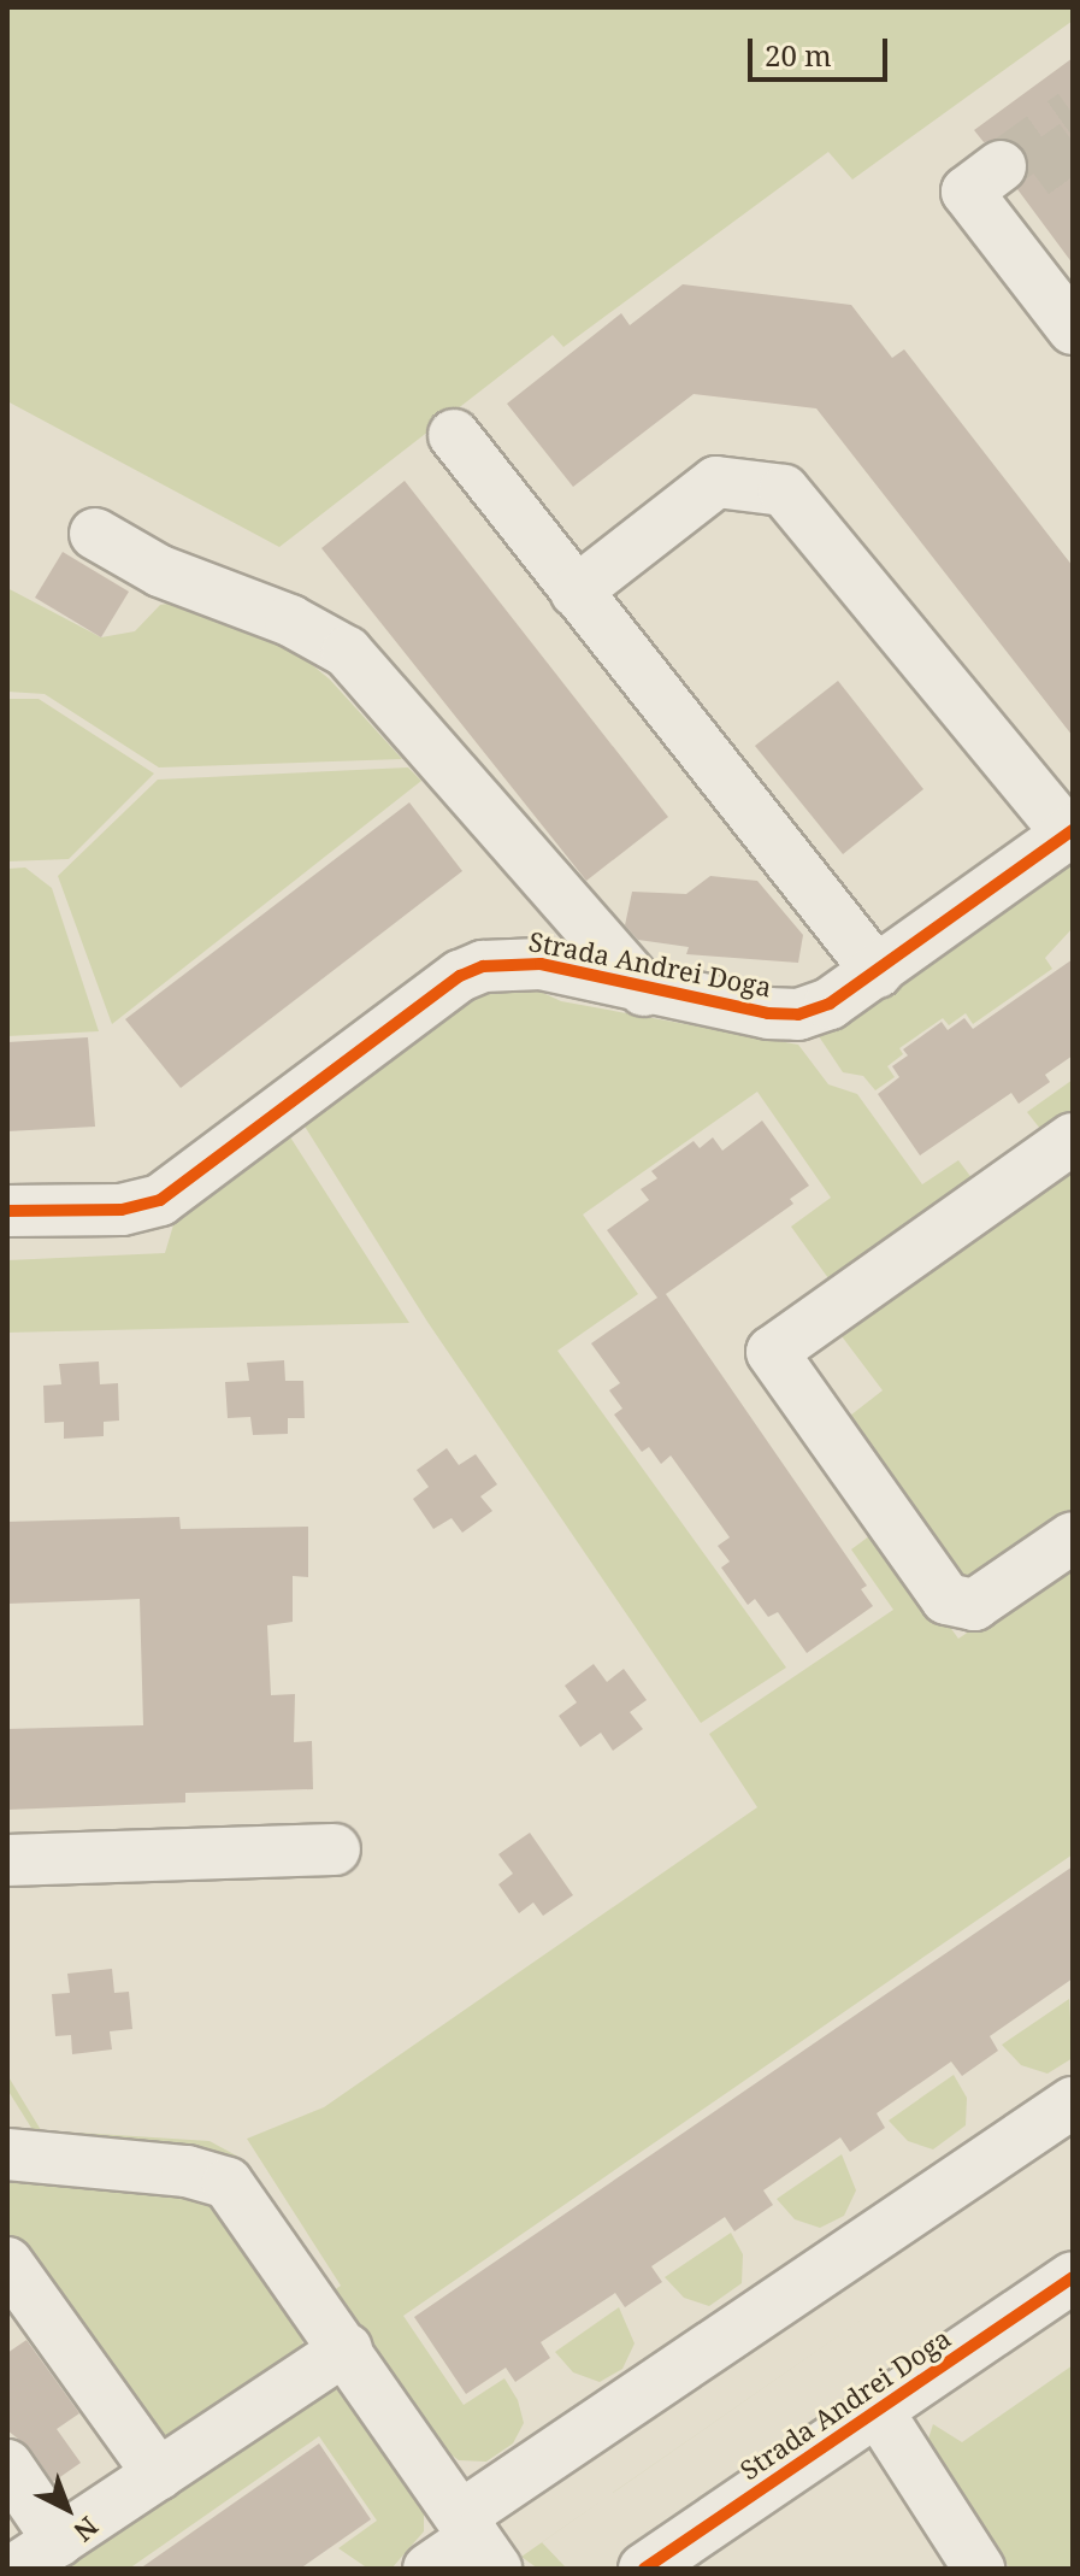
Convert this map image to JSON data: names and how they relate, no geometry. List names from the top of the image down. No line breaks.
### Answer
{"streets":{"street":["Strada Andrei Doga"]},"scale_bar":"20 m","north":"bottom right"}
